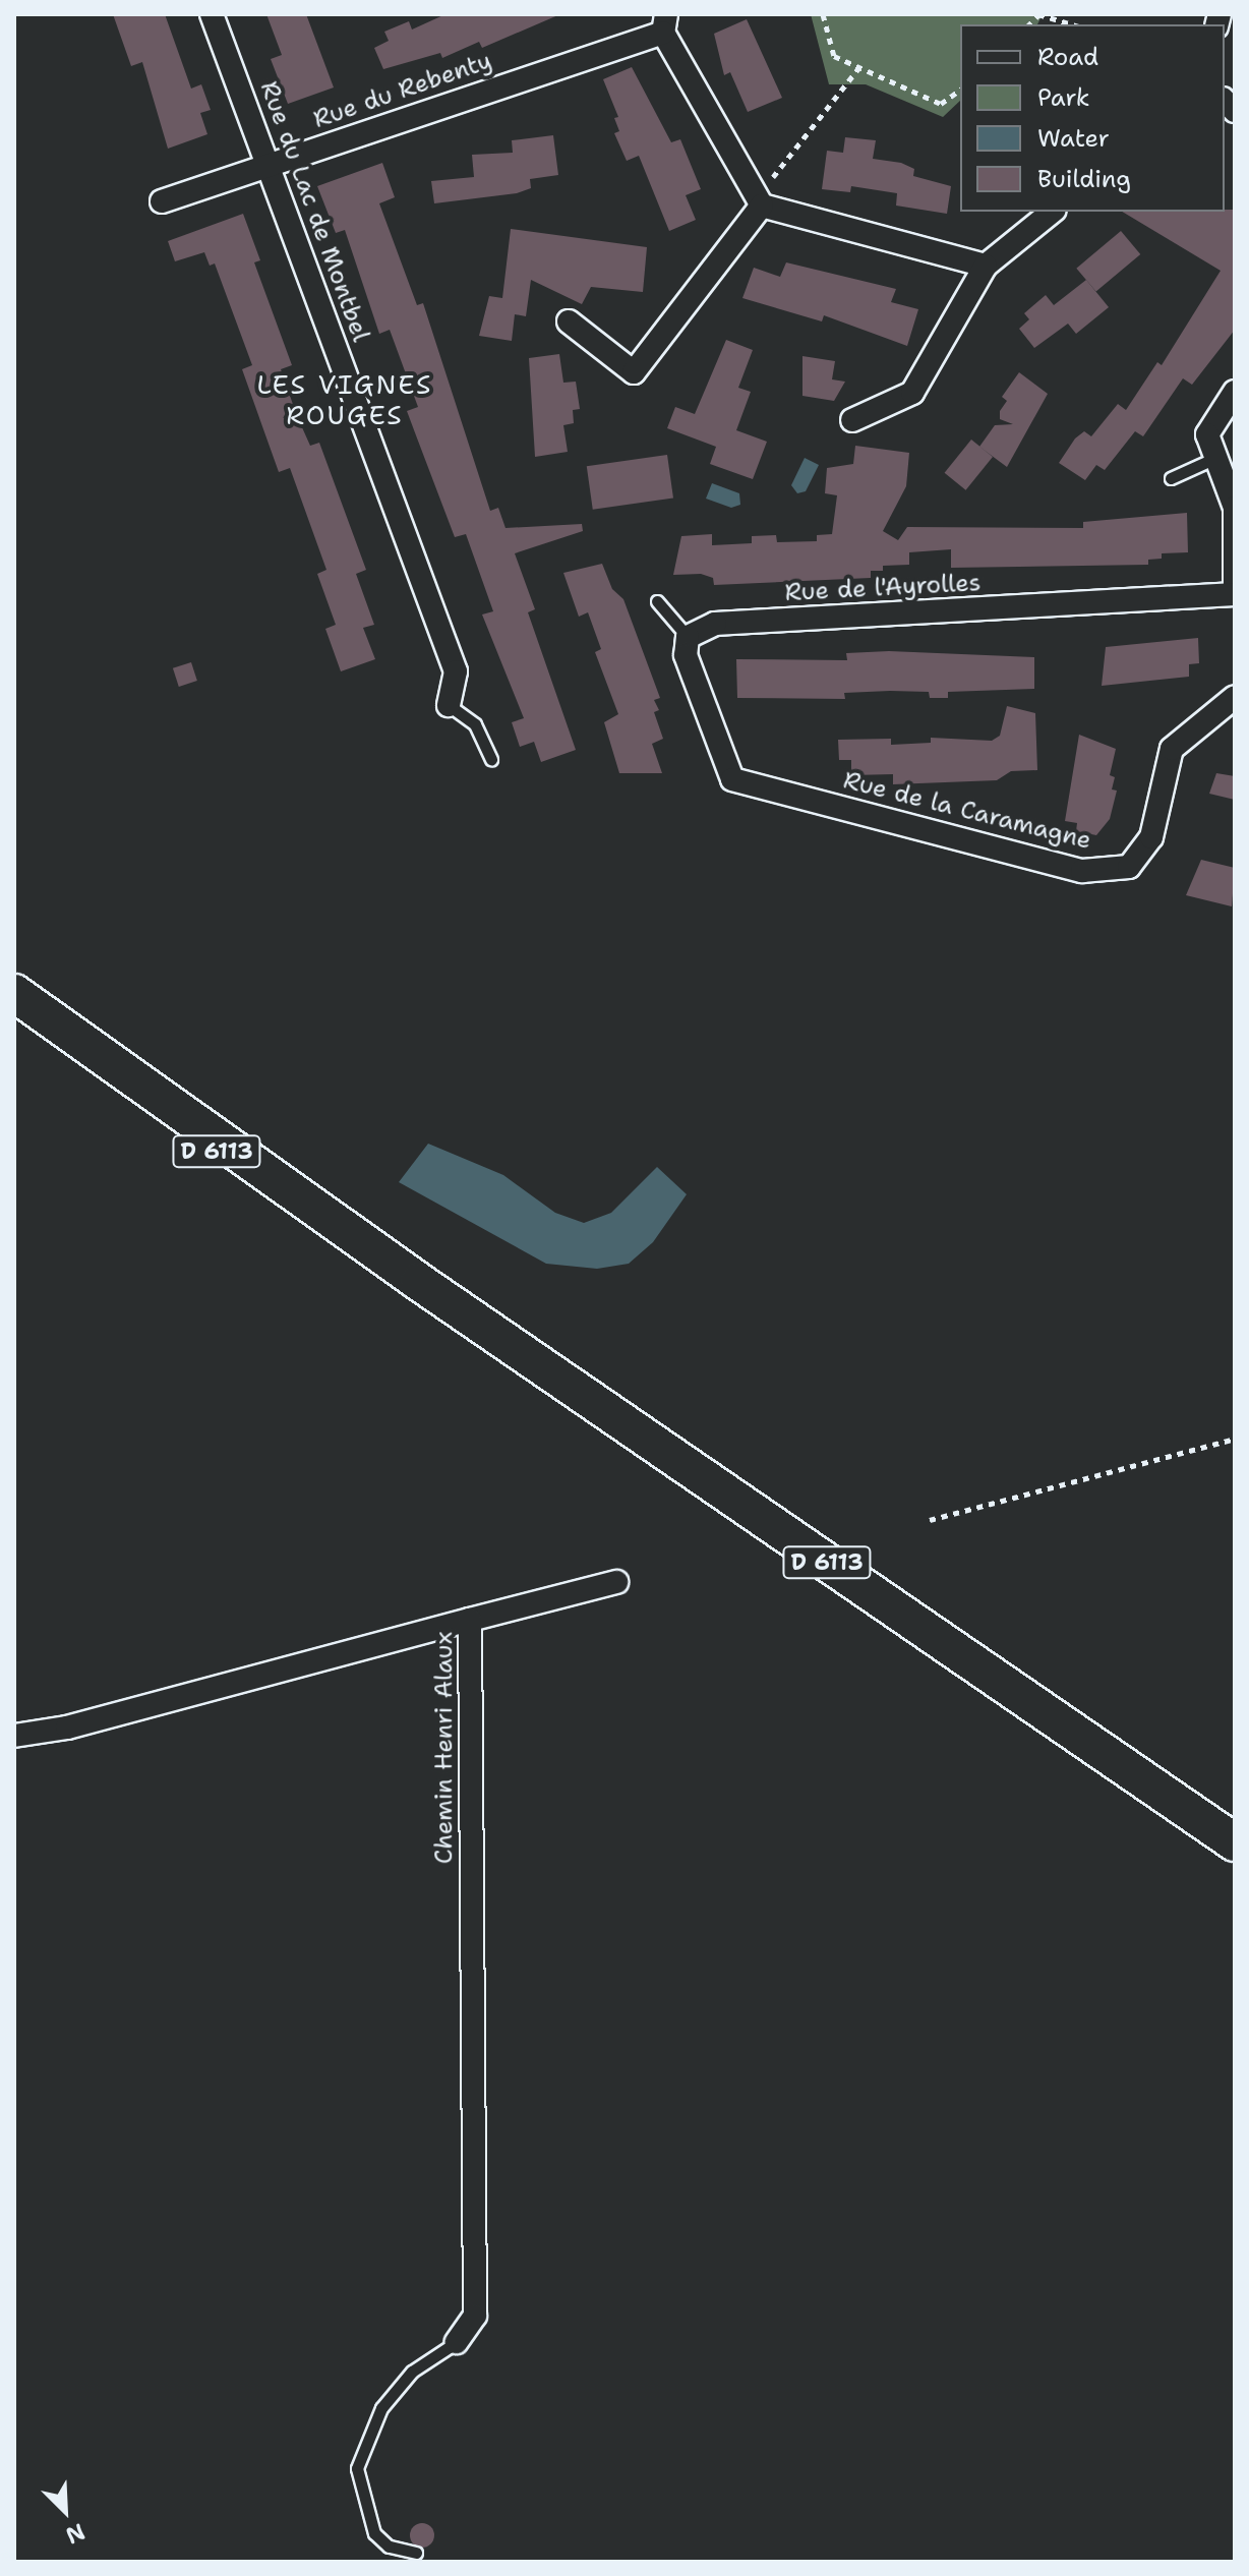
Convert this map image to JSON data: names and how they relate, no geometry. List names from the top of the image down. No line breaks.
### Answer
{"streets":{"main road":["D 6113"],"street":["Rue du Rebenty","Rue du Lac de Montbel","Rue de l'Ayrolles","Rue de la Caramagne","Chemin Henri Alaux"]},"crossings":[["Rue du Rebenty","Rue du Lac de Montbel"],["Rue de l'Ayrolles","Rue de la Caramagne"]],"districts":["LES VIGNES ROUGES"],"legend":["Road","Park","Water","Building"],"north":"bottom right"}
